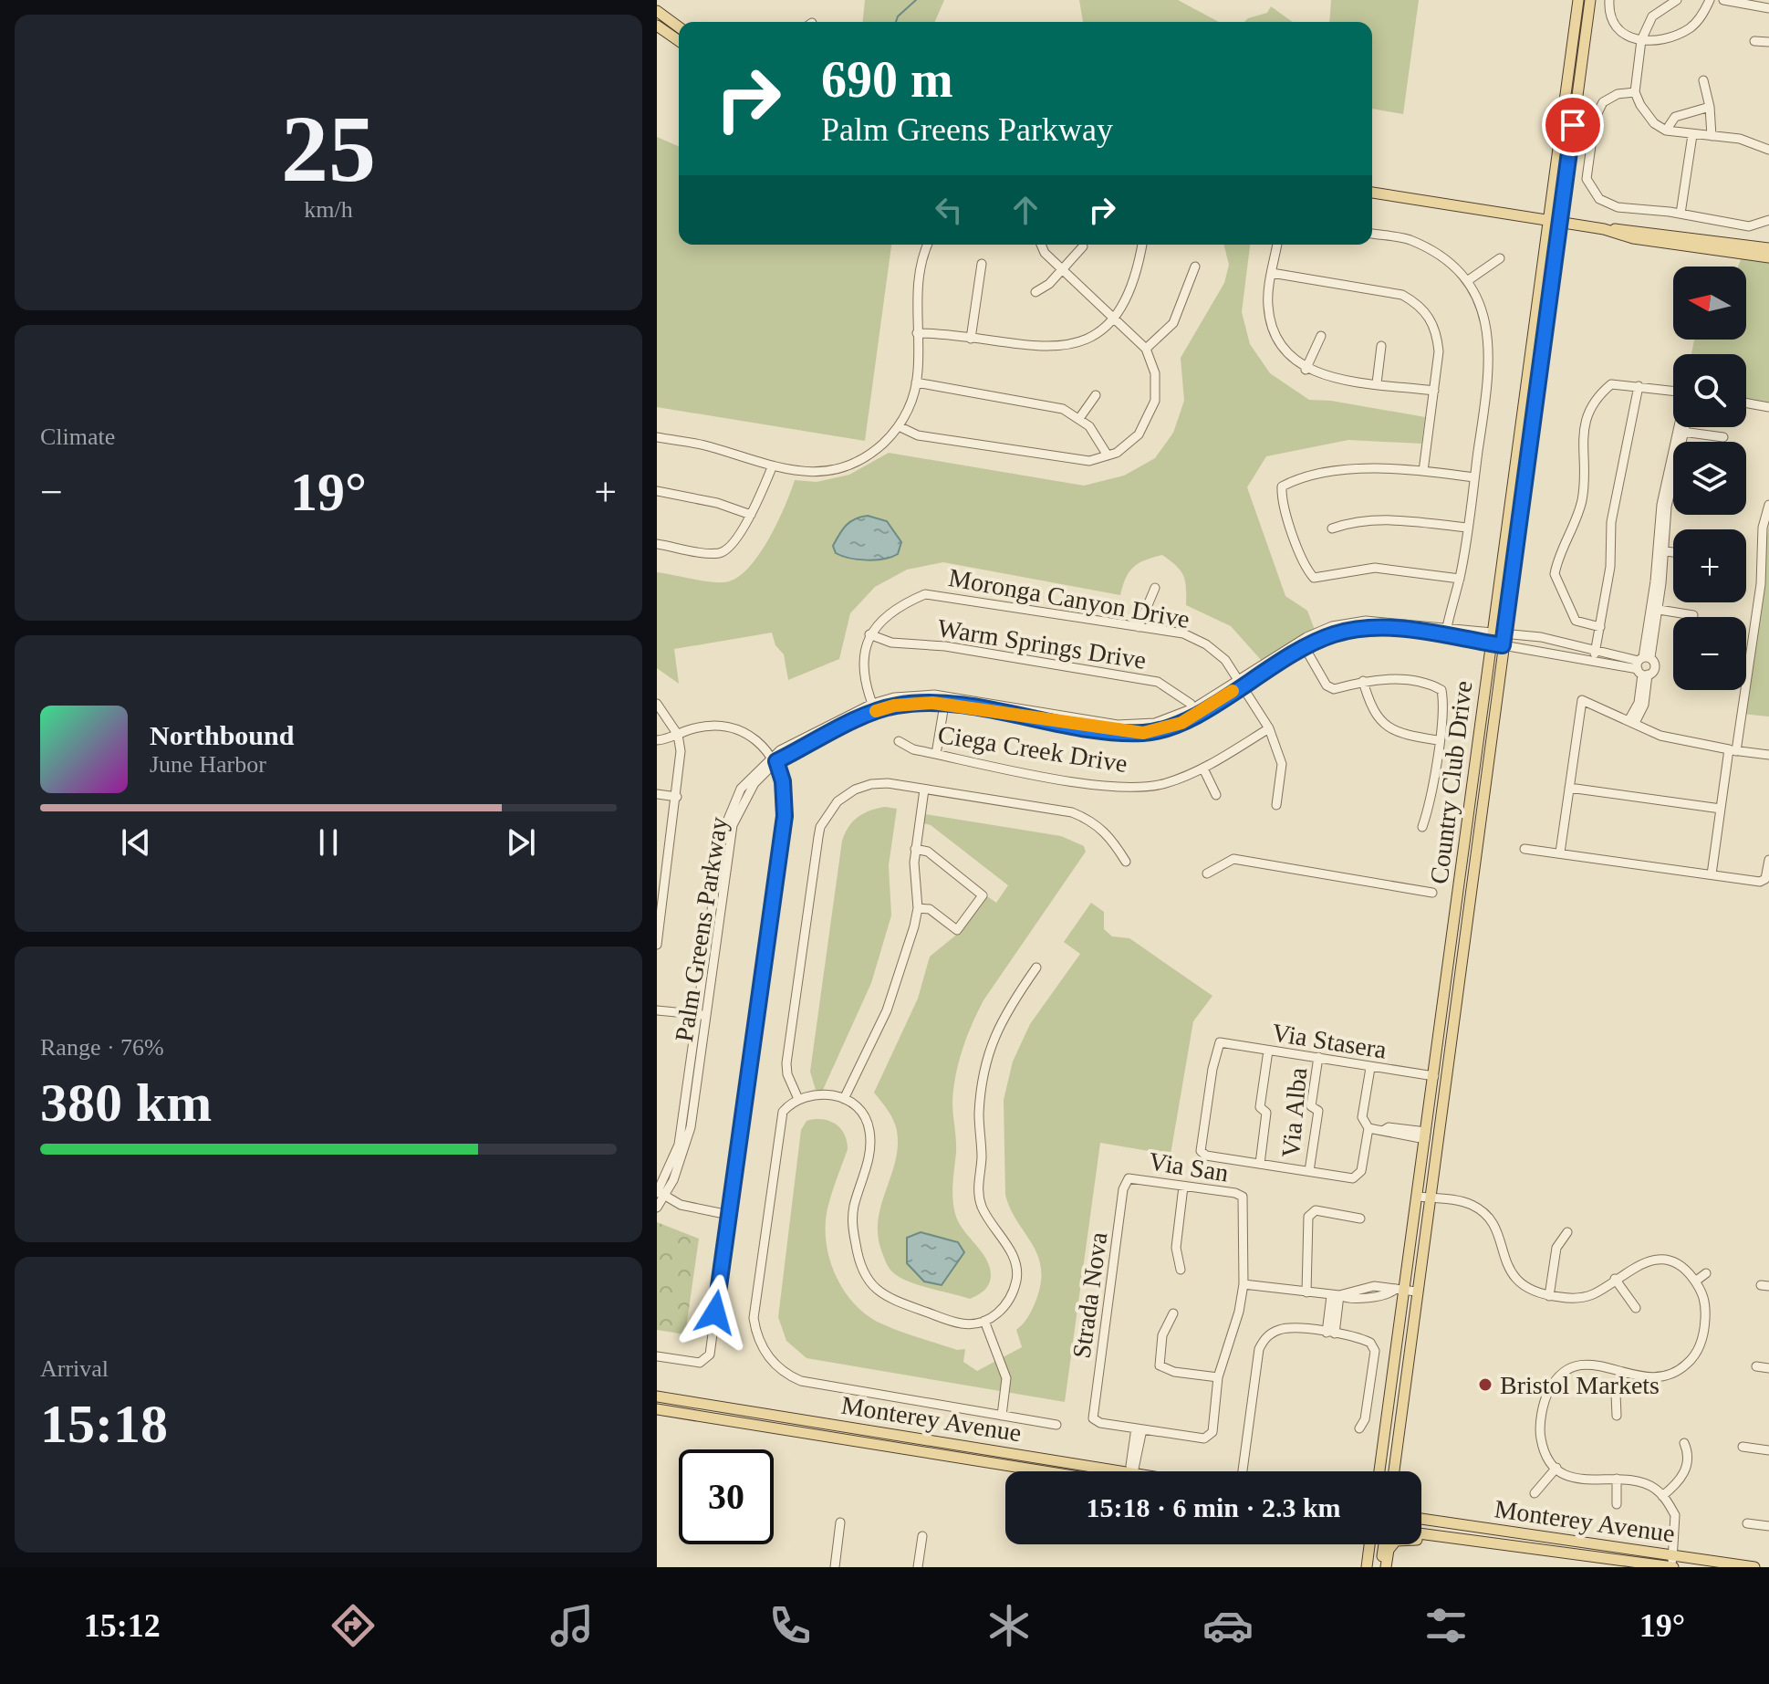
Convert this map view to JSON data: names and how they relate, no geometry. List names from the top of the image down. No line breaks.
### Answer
{"streets":{"main road":["Country Club Drive","Monterey Avenue"],"street":["Moronga Canyon Drive","Warm Springs Drive","Ciega Creek Drive","Palm Greens Parkway","Via Stasera","Via Alba","Via San","Strada Nova"]},"crossings":[["Moronga Canyon Drive","Warm Springs Drive"],["Moronga Canyon Drive","Ciega Creek Drive"],["Moronga Canyon Drive","Palm Greens Parkway"],["Warm Springs Drive","Palm Greens Parkway"],["Country Club Drive","Palm Greens Parkway"],["Country Club Drive","Via Stasera"],["Via Stasera","Via Alba"],["Via San","Strada Nova"]],"places":["Bristol Markets"],"north":"left","page":{"tile":[["25","km/h"],"Climate",["Range · 76%","380 km"],["Arrival","15:18"]],"turn":["690 m","Palm Greens Parkway"],"map_buttons":["+","−"],"heat":["−","19°","+"],"song":["Northbound","June Harbor"],"limit":"30","trip":"15:18 · 6 min · 2.3 km","tabs":["15:12","19°"]}}
